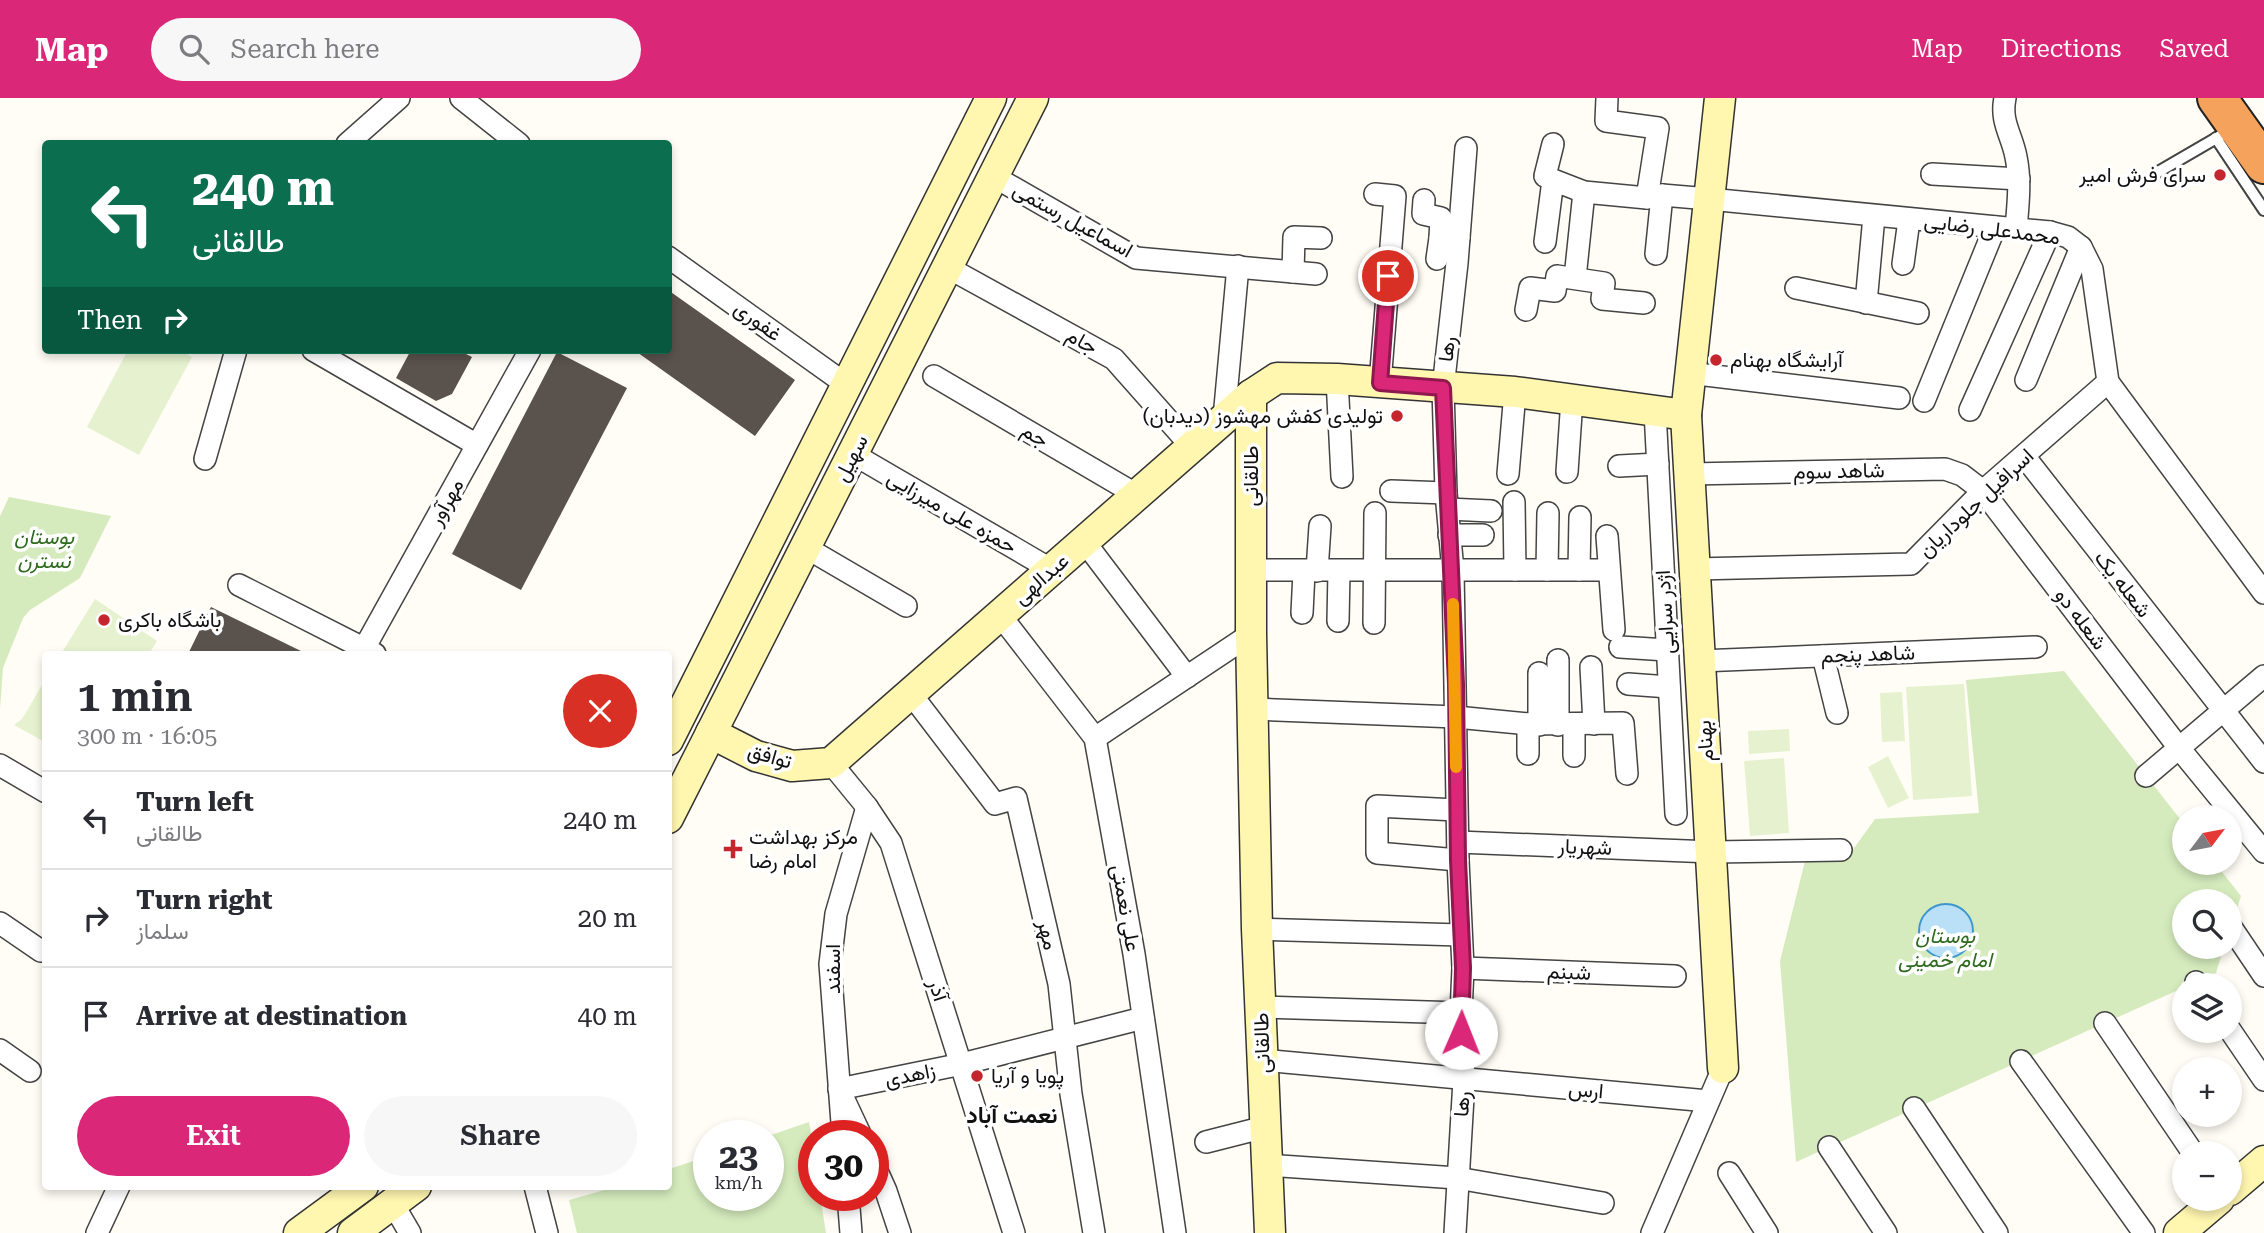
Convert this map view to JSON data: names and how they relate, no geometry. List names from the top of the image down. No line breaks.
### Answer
{"streets":{"street":["اسماعیل رستمی","محمدعلی رضایی","غفوری","جام","رها","جم","سهیل","شاهد سوم","طالقانی","مهرآور","اسرافیل جلوداریان","حمزه علی میرزایی","عبدالهی","شعله یک","اژدر سرایی","شعله دو","شاهد پنجم","بهنام","توافق","شهریار","علی نعمتی","مهر","اسفند","شبنم","آذر","زاهدی","ارس"]},"crossings":[["اسماعیل رستمی","سهیل"],["محمدعلی رضایی","اسرافیل جلوداریان"],["غفوری","سهیل"],["جام","سهیل"],["جام","عبدالهی"],["رها","شهریار"],["رها","شبنم"],["رها","ارس"],["جم","عبدالهی"],["سهیل","حمزه علی میرزایی"],["سهیل","توافق"],["شاهد سوم","اسرافیل جلوداریان"],["شاهد سوم","شعله دو"],["شاهد سوم","بهنام"],["طالقانی","عبدالهی"],["طالقانی","ارس"],["اسرافیل جلوداریان","شعله یک"],["اسرافیل جلوداریان","شعله دو"],["اسرافیل جلوداریان","بهنام"],["حمزه علی میرزایی","عبدالهی"],["عبدالهی","توافق"],["عبدالهی","علی نعمتی"],["عبدالهی","مهر"],["عبدالهی","آذر"],["شاهد پنجم","بهنام"],["بهنام","شهریار"],["توافق","آذر"],["علی نعمتی","زاهدی"],["مهر","زاهدی"],["اسفند","آذر"],["اسفند","زاهدی"],["آذر","زاهدی"]],"districts":["نعمت آباد"],"parks":["بوستان نسترن","بوستان امام خمینی"],"places":{"other":["سرای فرش امیر","آرایشگاه بهنام","تولیدی کفش مهشوز (دیدبان)","باشگاه باکری","پویا و آریا"],"health":["مرکز بهداشت امام رضا"]},"north":"top right","page":{"header":"Map","search":"Search here","nav":["Map","Directions","Saved"],"turn":["240 m","طالقانی"],"then":"Then","heading":["1 min","300 m · 16:05"],"list":[{"name":"Turn left","note":"طالقانی","value":"240 m"},{"name":"Turn right","note":"سلماز","value":"20 m"},{"name":"Arrive at destination","value":"40 m"}],"map_buttons":["+","−"],"buttons":["Exit","Share"],"speed":"23 km/h","limit":"30"}}
